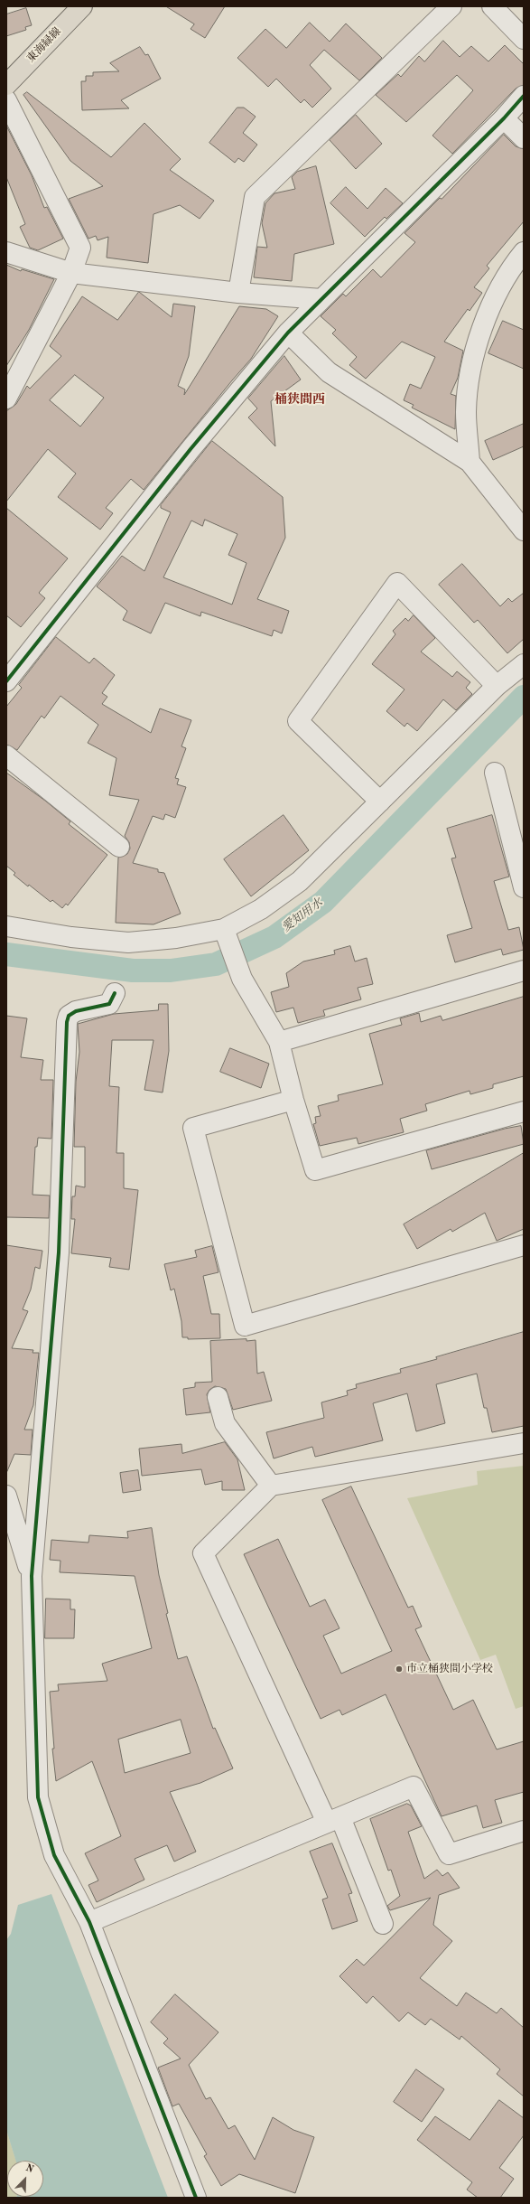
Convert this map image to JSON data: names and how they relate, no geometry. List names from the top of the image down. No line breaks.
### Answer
{"streets":{"main road":["東海緑線"]},"districts":["桶狭間西"],"water":["愛知用水"],"places":["市立桶狭間小学校"],"north":"top right"}
